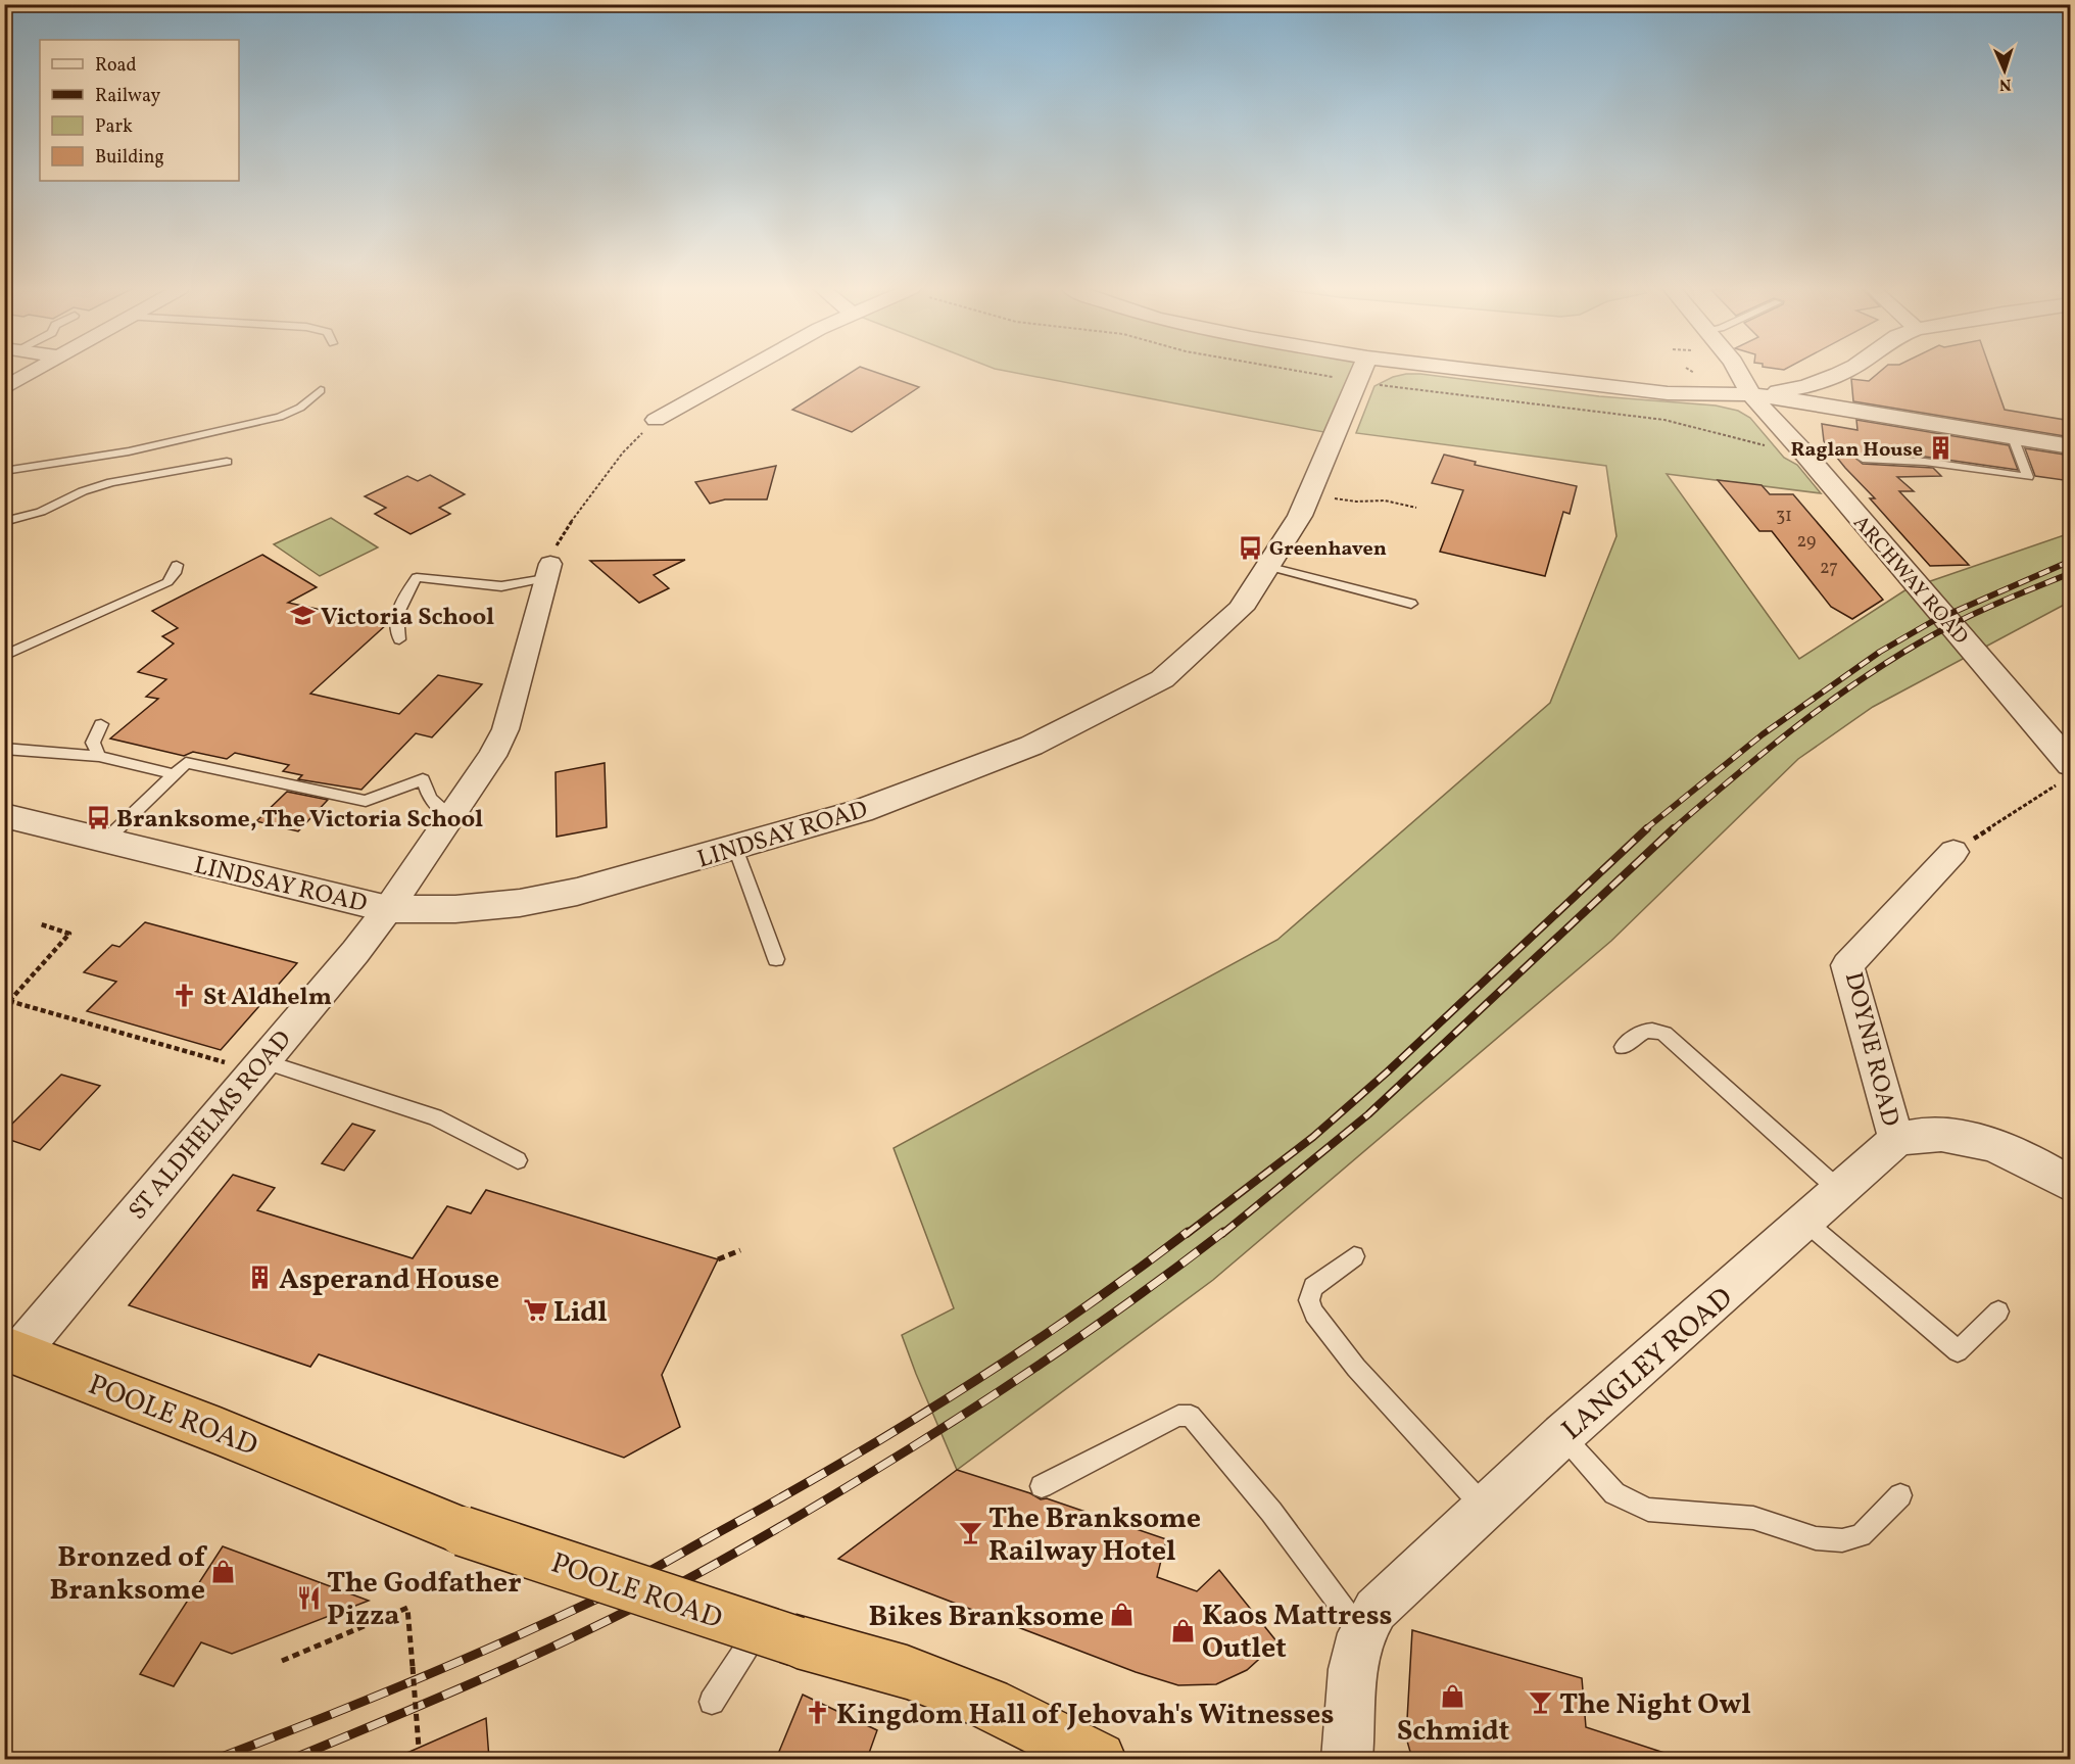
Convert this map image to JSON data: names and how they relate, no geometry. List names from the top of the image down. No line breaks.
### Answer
{"streets":{"highway":["POOLE ROAD"],"street":["ARCHWAY ROAD","LINDSAY ROAD","DOYNE ROAD","ST ALDHELMS ROAD","LANGLEY ROAD"]},"crossings":[["LINDSAY ROAD","ST ALDHELMS ROAD"],["DOYNE ROAD","LANGLEY ROAD"],["ST ALDHELMS ROAD","POOLE ROAD"]],"places":{"building":["Raglan House","Asperand House"],"bus stop":["Greenhaven","Branksome, The Victoria School"],"school or university":["Victoria School"],"church":["St Aldhelm","Kingdom Hall of Jehovah's Witnesses"],"supermarket":["Lidl"],"bar":["The Branksome Railway Hotel","The Night Owl"],"shop":["Bronzed of Branksome","Bikes Branksome","Kaos Mattress Outlet","Schmidt"],"restaurant":["The Godfather Pizza"]},"house_numbers":["31","29","27"],"legend":["Road","Railway","Park","Building"],"north":"bottom"}
